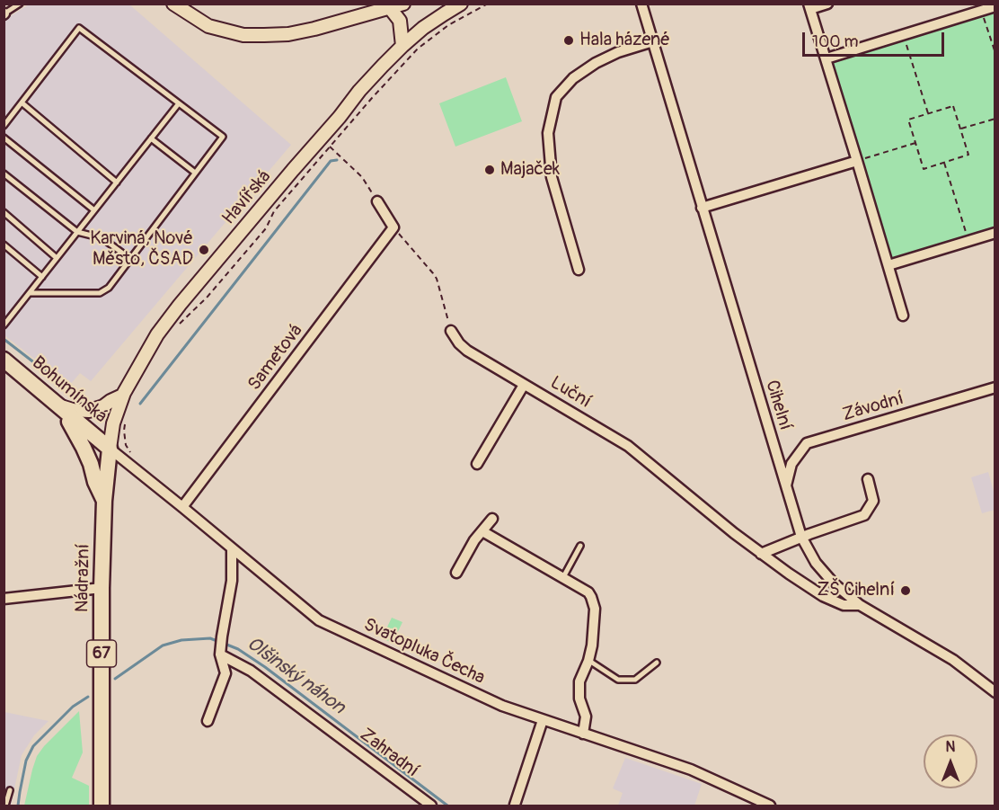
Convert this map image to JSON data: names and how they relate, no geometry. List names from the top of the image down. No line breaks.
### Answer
{"streets":{"main road":["Bohumínská","Nádražní","67"],"street":["Havířská","Sametová","Luční","Cihelní","Závodní","Svatopluka Čecha","Zahradní"]},"crossings":[["Havířská","Bohumínská"],["Havířská","Nádražní"],["Havířská","Svatopluka Čecha"],["Sametová","Svatopluka Čecha"],["Bohumínská","Nádražní"],["Bohumínská","Svatopluka Čecha"],["Luční","Cihelní"],["Cihelní","Závodní"],["Nádražní","Svatopluka Čecha"]],"water":["Olšinský náhon"],"places":["Hala házené","Majaček","Karviná, Nové Město, ČSAD","ZŠ Cihelní"],"scale_bar":"100 m","north":"top"}
